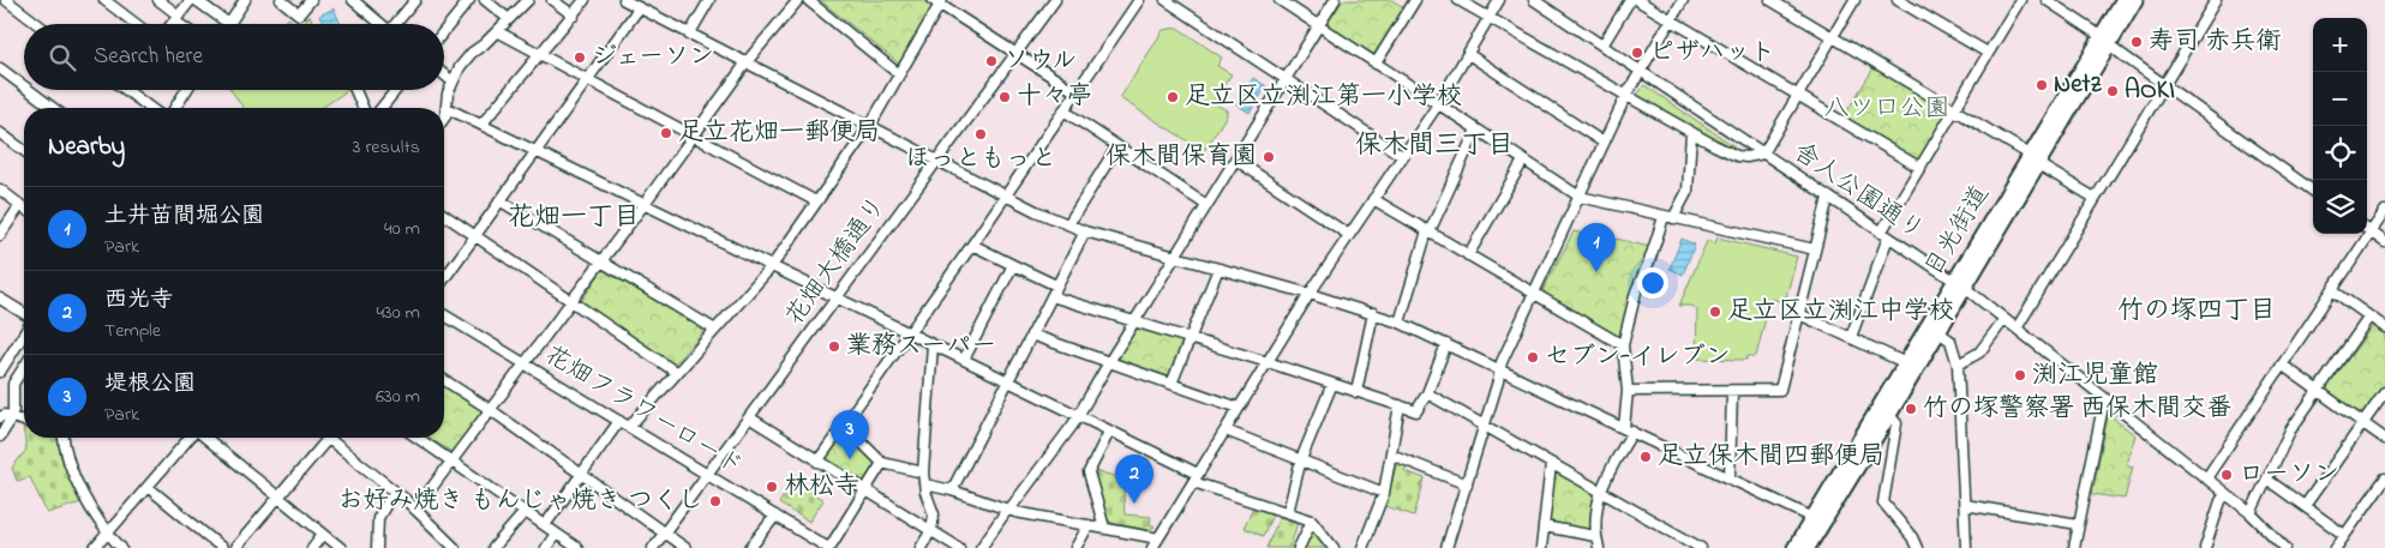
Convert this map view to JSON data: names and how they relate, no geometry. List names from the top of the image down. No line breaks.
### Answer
{"streets":{"highway":["日光街道"],"street":["舎人公園通り","花畑大橋通り","花畑フラワーロード"]},"crossings":[["舎人公園通り","日光街道"],["花畑大橋通り","花畑フラワーロード"]],"districts":["保木間三丁目","花畑一丁目","竹の塚四丁目"],"parks":["八ツ口公園"],"places":["寿司 赤兵衛","ピザハット","ジェーソン","ソウル","Netz","AOKI","十々亭","足立区立渕江第一小学校","足立花畑一郵便局","ほっともっと","保木間保育園","足立区立渕江中学校","業務スーパー","セブン-イレブン","渕江児童館","竹の塚警察署 西保木間交番","足立保木間四郵便局","ローソン","林松寺","お好み焼き もんじゃ焼き つくし"],"page":{"map_buttons":["+","−"],"search":"Search here","heading":["Nearby","3 results"],"list":[{"mark":"1","name":"土井苗間堀公園","note":"Park","value":"40 m"},{"mark":"2","name":"西光寺","note":"Temple","value":"430 m"},{"mark":"3","name":"堤根公園","note":"Park","value":"630 m"}],"pins":["1","3","2"]}}
